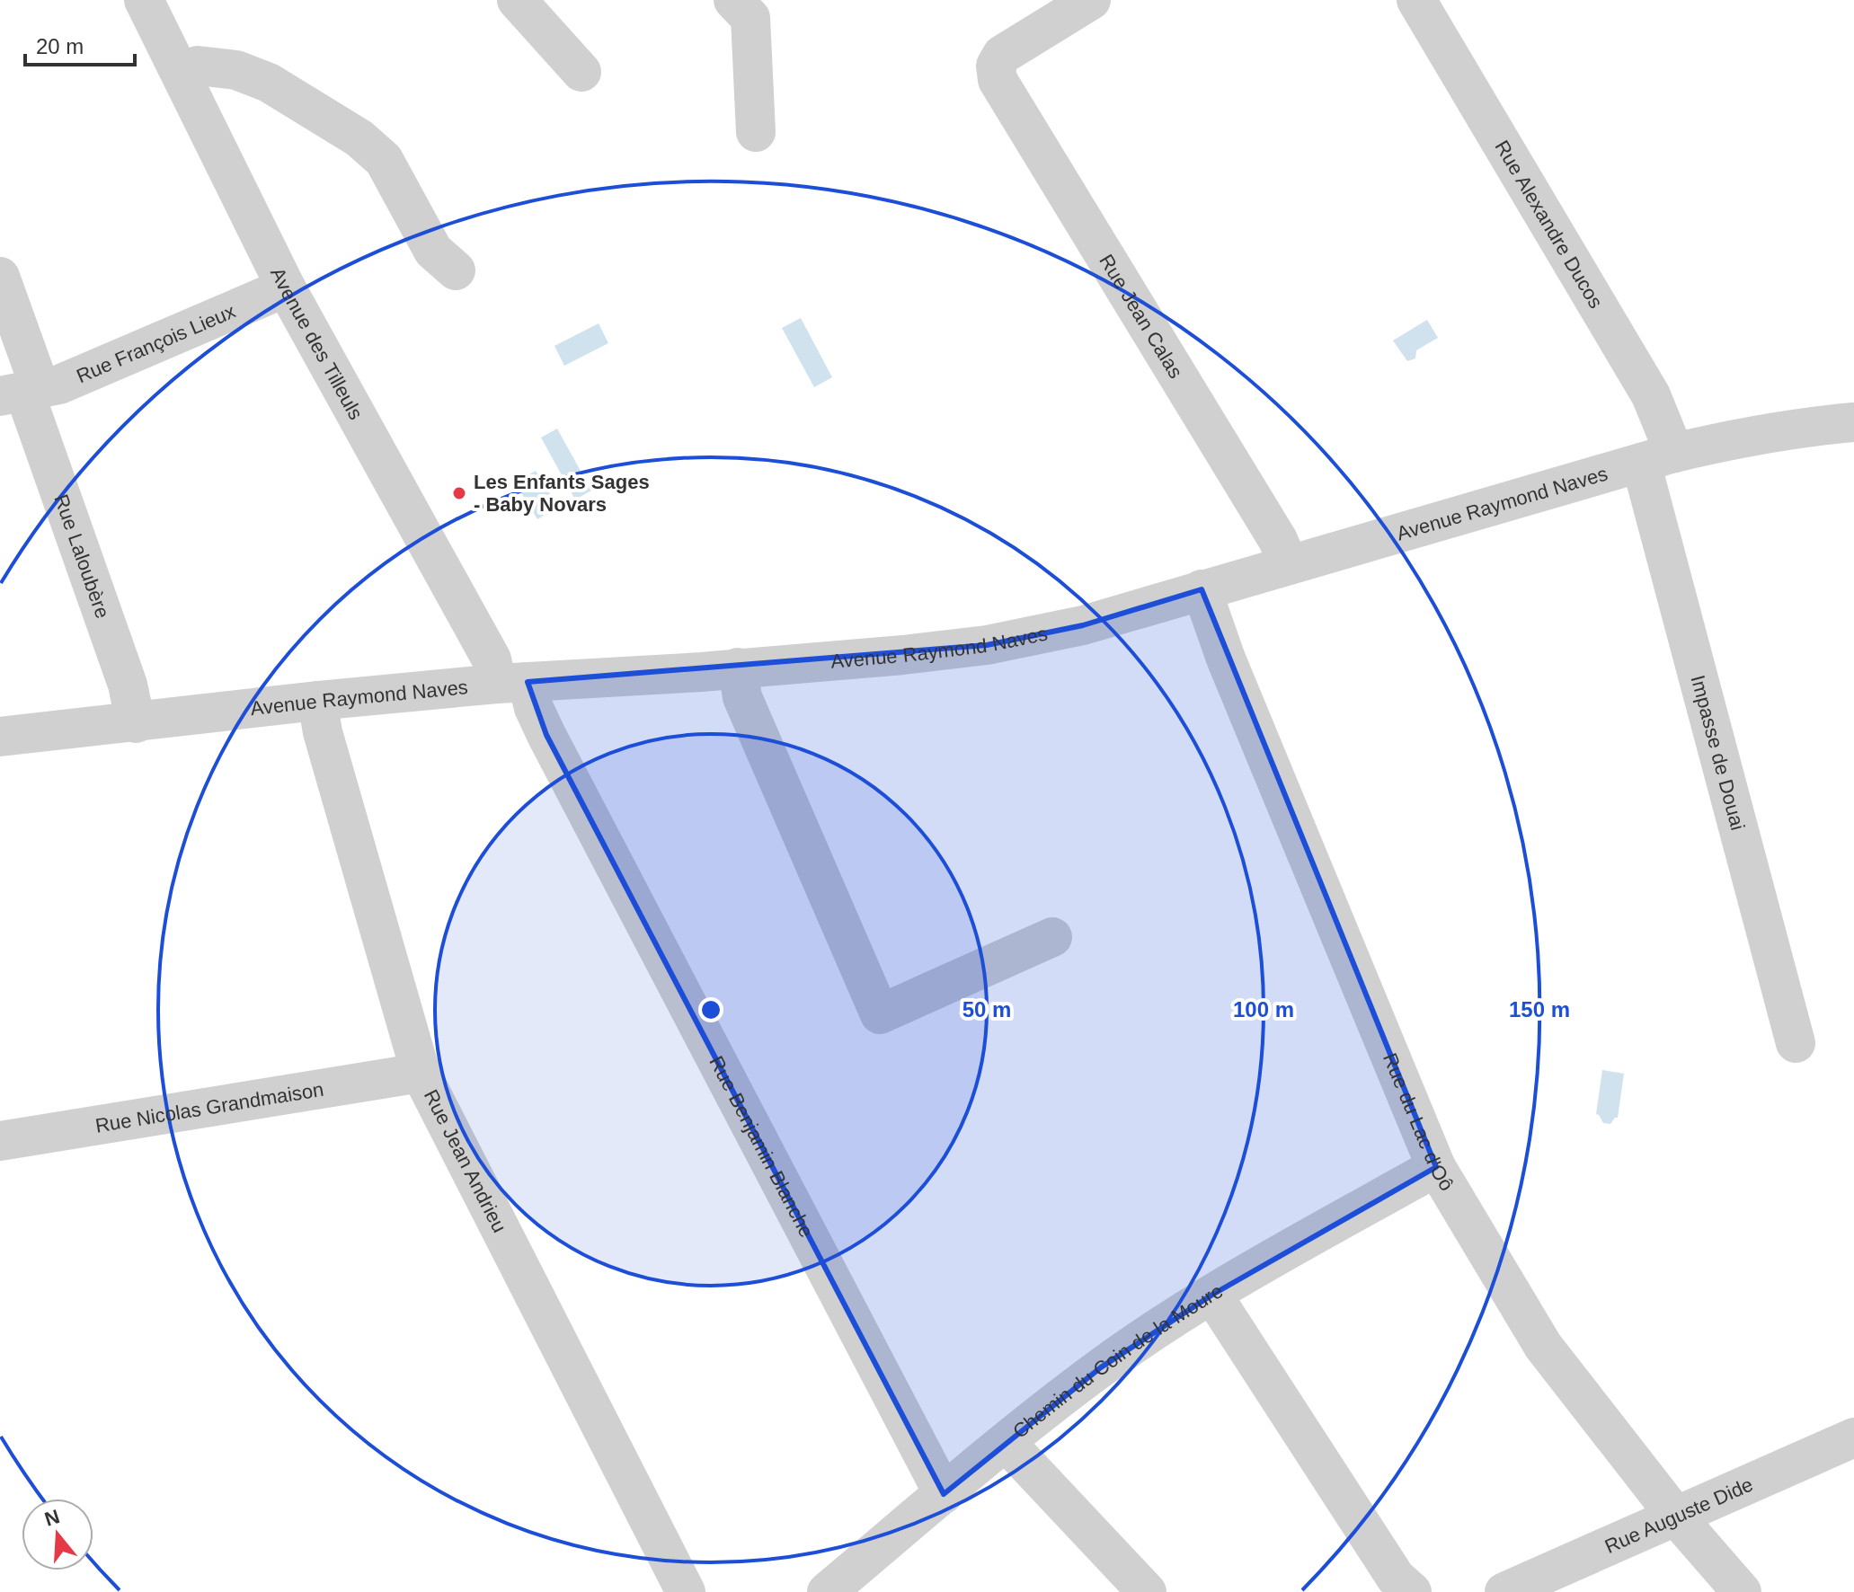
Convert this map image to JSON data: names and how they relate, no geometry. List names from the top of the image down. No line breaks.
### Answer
{"streets":{"street":["Rue Alexandre Ducos","Rue Jean Calas","Rue François Lieux","Avenue des Tilleuls","Avenue Raymond Naves","Rue Laloubère","Impasse de Douai","Rue Nicolas Grandmaison","Rue du Lac d'Oô","Rue Benjamin Blanche","Rue Jean Andrieu","Chemin du Coin de la Moure","Rue Auguste Dide"]},"crossings":[["Rue Alexandre Ducos","Avenue Raymond Naves"],["Rue Alexandre Ducos","Impasse de Douai"],["Rue Jean Calas","Avenue Raymond Naves"],["Rue François Lieux","Avenue des Tilleuls"],["Rue François Lieux","Rue Laloubère"],["Avenue des Tilleuls","Avenue Raymond Naves"],["Avenue des Tilleuls","Rue Benjamin Blanche"],["Avenue Raymond Naves","Rue Laloubère"],["Avenue Raymond Naves","Impasse de Douai"],["Avenue Raymond Naves","Rue du Lac d'Oô"],["Avenue Raymond Naves","Rue Benjamin Blanche"],["Avenue Raymond Naves","Rue Jean Andrieu"],["Rue Nicolas Grandmaison","Rue Jean Andrieu"],["Rue du Lac d'Oô","Chemin du Coin de la Moure"],["Rue du Lac d'Oô","Rue Auguste Dide"],["Rue Benjamin Blanche","Chemin du Coin de la Moure"]],"places":["Les Enfants Sages - Baby Novars"],"scale_bar":"20 m","north":"top","rings":["50 m","100 m","150 m"]}
